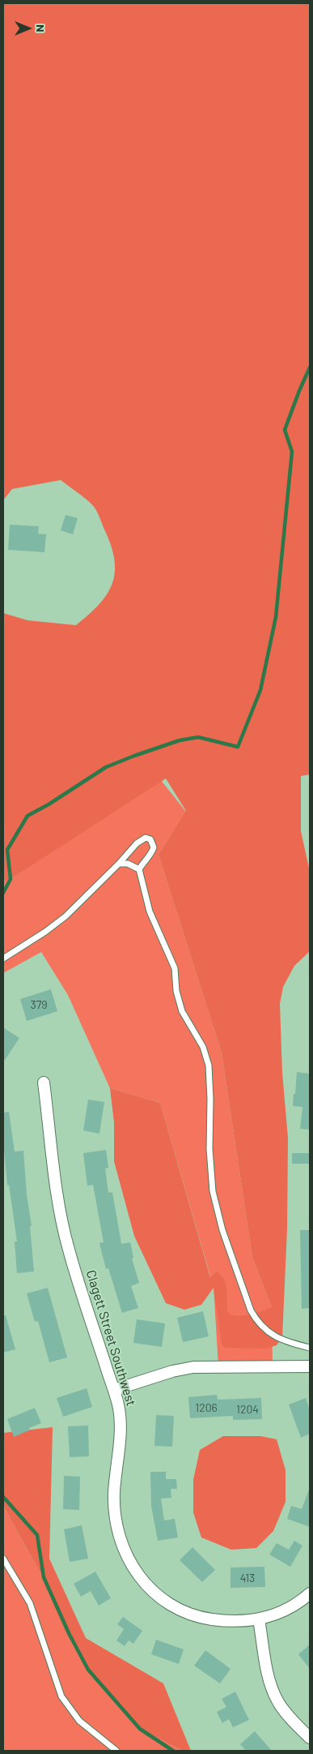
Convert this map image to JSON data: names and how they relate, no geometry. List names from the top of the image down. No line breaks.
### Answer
{"streets":{"street":["Clagett Street Southwest"]},"house_numbers":["379","1206","1204","413"],"north":"right"}
